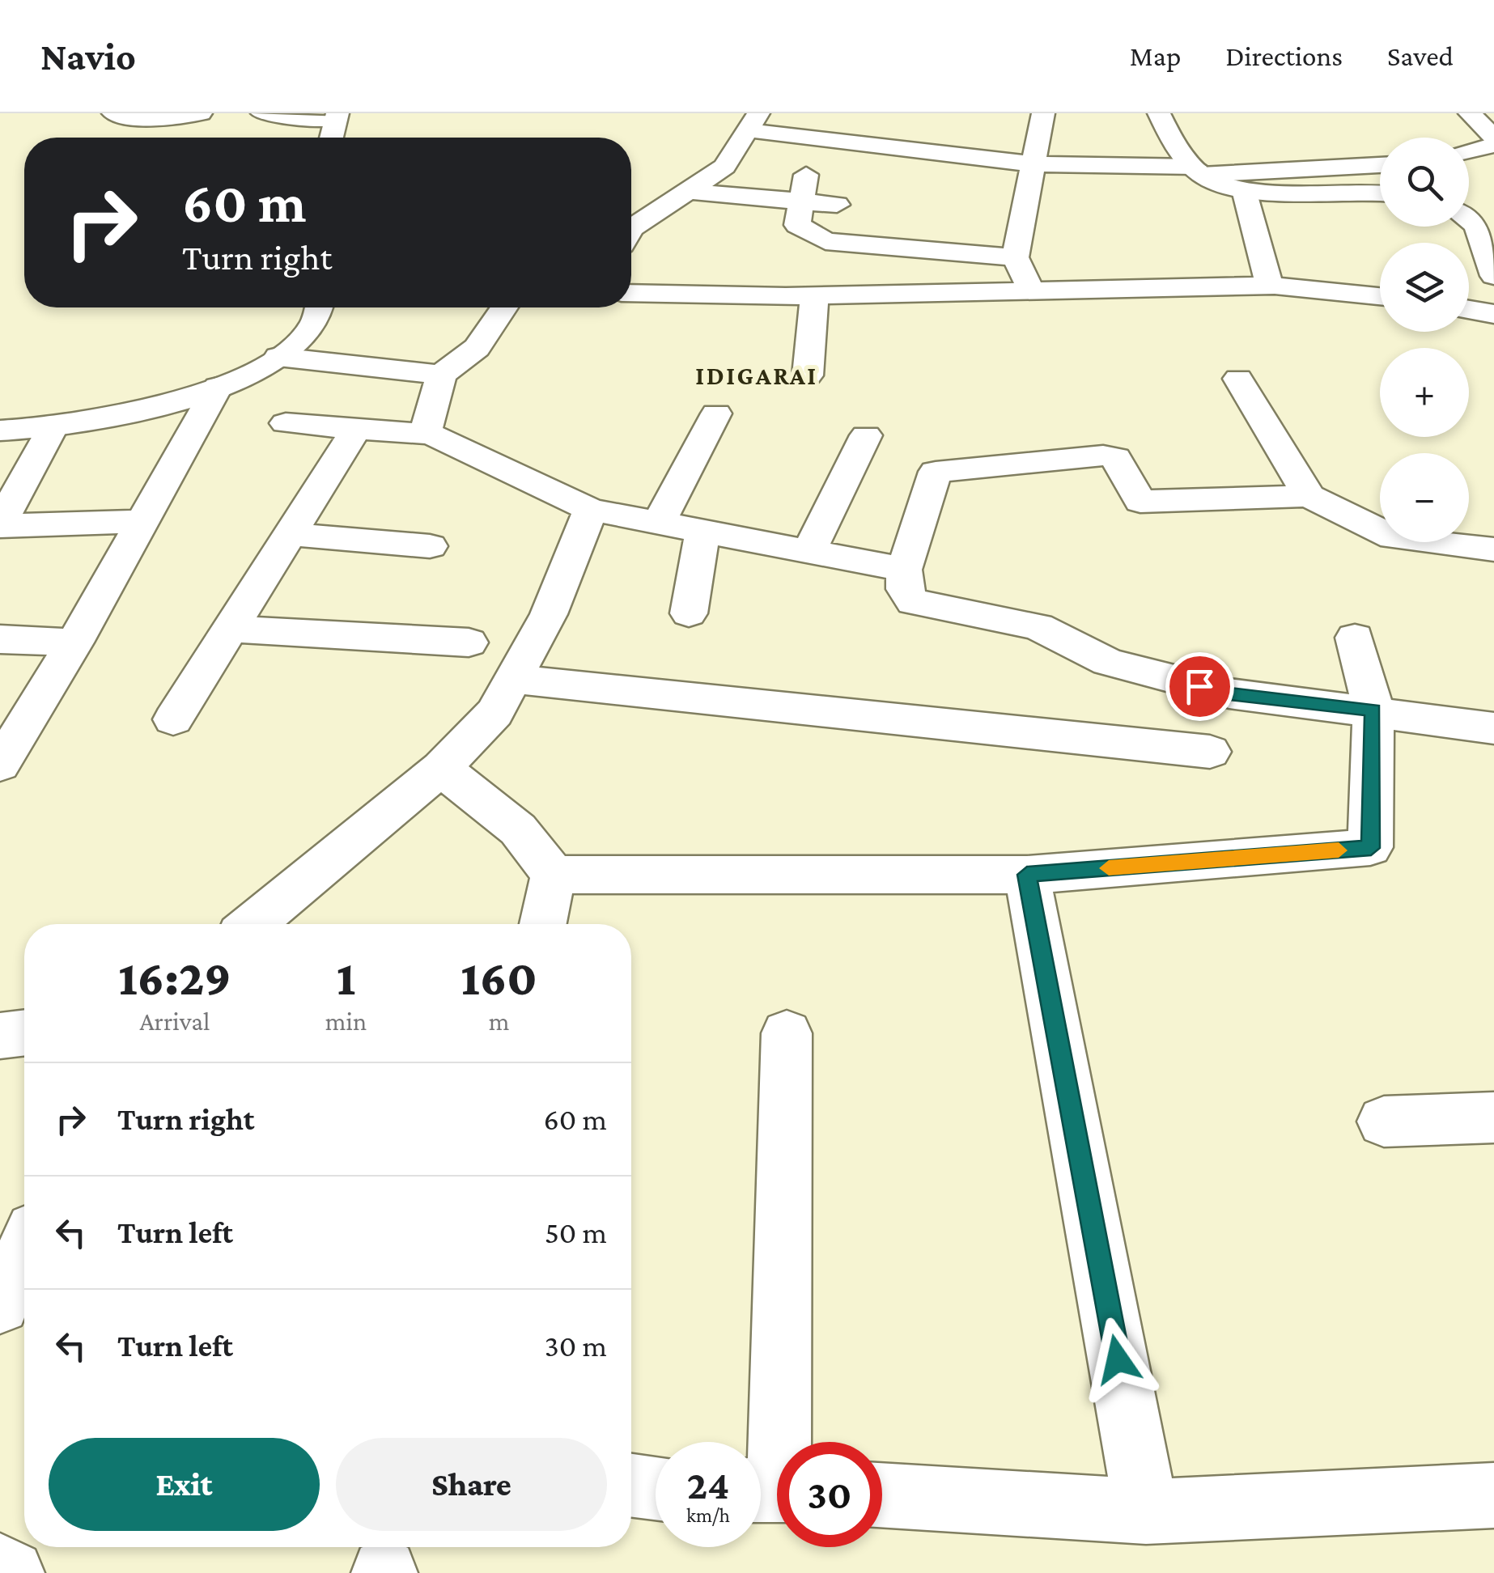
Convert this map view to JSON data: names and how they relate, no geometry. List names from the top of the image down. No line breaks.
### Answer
{"districts":["IDIGARAI"],"page":{"header":"Navio","nav":["Map","Directions","Saved"],"map_buttons":["+","−"],"turn":["60 m","Turn right"],"eta":["16:29","Arrival","1","min","160","m"],"list":[{"name":"Turn right","value":"60 m"},{"name":"Turn left","value":"50 m"},{"name":"Turn left","value":"30 m"}],"buttons":["Exit","Share"],"speed":"24 km/h","limit":"30"}}
